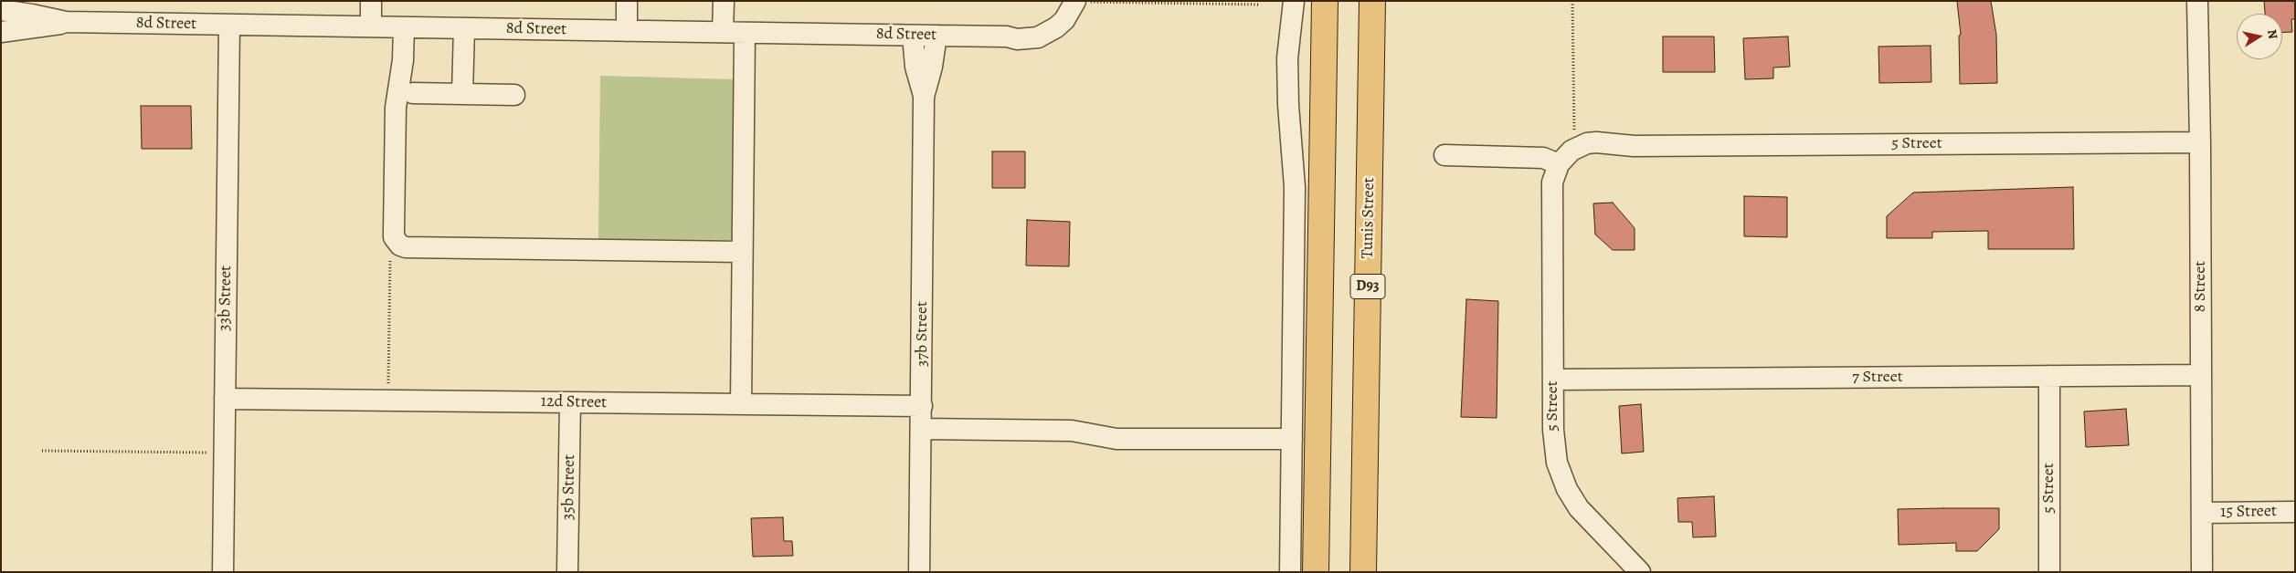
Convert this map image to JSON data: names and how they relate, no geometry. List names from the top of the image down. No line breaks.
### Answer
{"streets":{"main road":["Tunis Street","D93"],"street":["8d Street","5 Street","8 Street","33b Street","37b Street","7 Street","12d Street","35b Street","15 Street"]},"crossings":[["8d Street","33b Street"],["8d Street","37b Street"],["5 Street","8 Street"],["5 Street","7 Street"],["8 Street","7 Street"],["8 Street","15 Street"],["33b Street","12d Street"],["37b Street","12d Street"],["12d Street","35b Street"]],"north":"right"}
